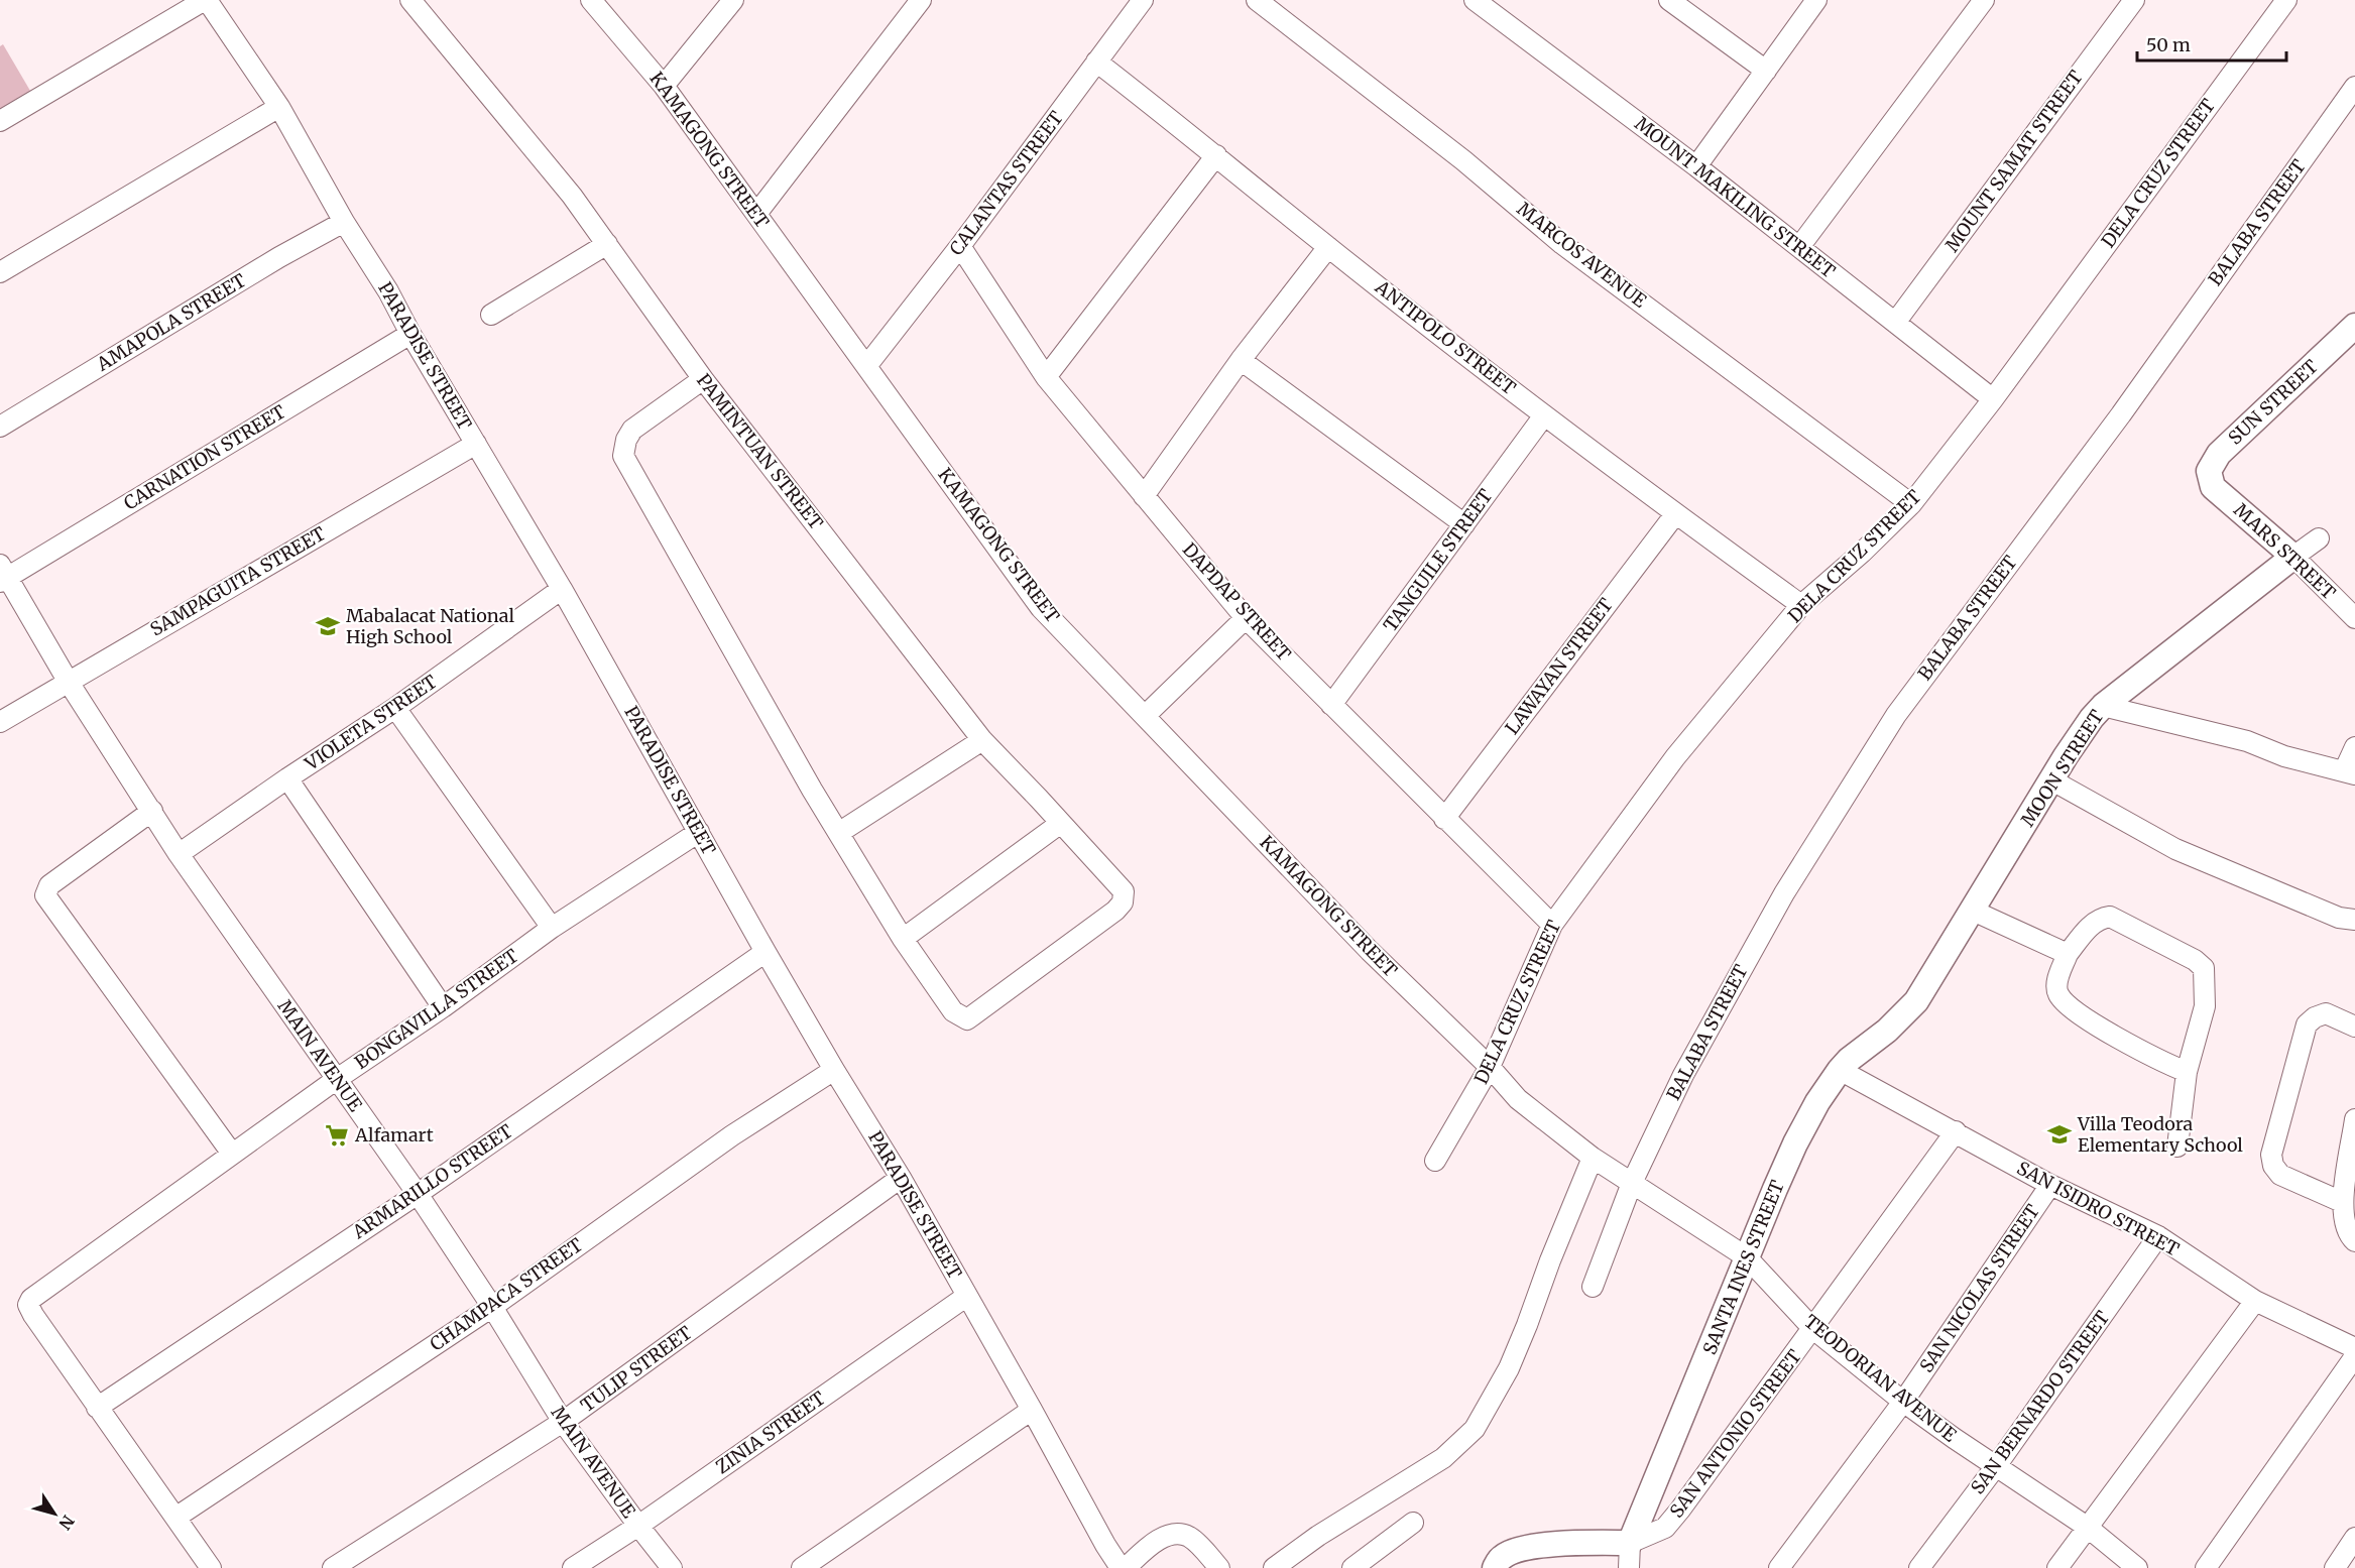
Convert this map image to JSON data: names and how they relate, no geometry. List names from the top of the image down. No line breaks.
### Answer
{"streets":{"street":["KAMAGONG STREET","MOUNT SAMAT STREET","DELA CRUZ STREET","CALANTAS STREET","MOUNT MAKILING STREET","BALABA STREET","MARCOS AVENUE","AMAPOLA STREET","ANTIPOLO STREET","PARADISE STREET","SUN STREET","PAMINTUAN STREET","CARNATION STREET","MARS STREET","TANGUILE STREET","SAMPAGUITA STREET","DAPDAP STREET","LAWAYAN STREET","VIOLETA STREET","MOON STREET","BONGAVILLA STREET","MAIN AVENUE","ARMARILLO STREET","SAN ISIDRO STREET","SANTA INES STREET","SAN NICOLAS STREET","CHAMPACA STREET","TULIP STREET","TEODORIAN AVENUE","SAN BERNARDO STREET","ZINIA STREET","SAN ANTONIO STREET"]},"crossings":[["KAMAGONG STREET","DELA CRUZ STREET"],["KAMAGONG STREET","CALANTAS STREET"],["KAMAGONG STREET","TEODORIAN AVENUE"],["MOUNT SAMAT STREET","MOUNT MAKILING STREET"],["DELA CRUZ STREET","MOUNT MAKILING STREET"],["DELA CRUZ STREET","MARCOS AVENUE"],["DELA CRUZ STREET","ANTIPOLO STREET"],["DELA CRUZ STREET","DAPDAP STREET"],["DELA CRUZ STREET","TEODORIAN AVENUE"],["CALANTAS STREET","ANTIPOLO STREET"],["CALANTAS STREET","DAPDAP STREET"],["BALABA STREET","TEODORIAN AVENUE"],["AMAPOLA STREET","PARADISE STREET"],["ANTIPOLO STREET","TANGUILE STREET"],["ANTIPOLO STREET","LAWAYAN STREET"],["PARADISE STREET","CARNATION STREET"],["PARADISE STREET","SAMPAGUITA STREET"],["PARADISE STREET","VIOLETA STREET"],["PARADISE STREET","BONGAVILLA STREET"],["PARADISE STREET","ARMARILLO STREET"],["PARADISE STREET","CHAMPACA STREET"],["PARADISE STREET","TULIP STREET"],["PARADISE STREET","ZINIA STREET"],["SUN STREET","MARS STREET"],["CARNATION STREET","MAIN AVENUE"],["MARS STREET","MOON STREET"],["TANGUILE STREET","DAPDAP STREET"],["SAMPAGUITA STREET","MAIN AVENUE"],["DAPDAP STREET","LAWAYAN STREET"],["VIOLETA STREET","MAIN AVENUE"],["MOON STREET","SANTA INES STREET"],["BONGAVILLA STREET","MAIN AVENUE"],["BONGAVILLA STREET","ARMARILLO STREET"],["MAIN AVENUE","ARMARILLO STREET"],["MAIN AVENUE","CHAMPACA STREET"],["MAIN AVENUE","TULIP STREET"],["MAIN AVENUE","ZINIA STREET"],["SAN ISIDRO STREET","SANTA INES STREET"],["SAN ISIDRO STREET","SAN NICOLAS STREET"],["SAN ISIDRO STREET","SAN BERNARDO STREET"],["SAN ISIDRO STREET","SAN ANTONIO STREET"],["SANTA INES STREET","TEODORIAN AVENUE"],["SANTA INES STREET","SAN ANTONIO STREET"],["SAN NICOLAS STREET","TEODORIAN AVENUE"],["TEODORIAN AVENUE","SAN BERNARDO STREET"],["TEODORIAN AVENUE","SAN ANTONIO STREET"]],"places":{"school or university":["Mabalacat National High School","Villa Teodora Elementary School"],"supermarket":["Alfamart"]},"scale_bar":"50 m","north":"bottom right"}
